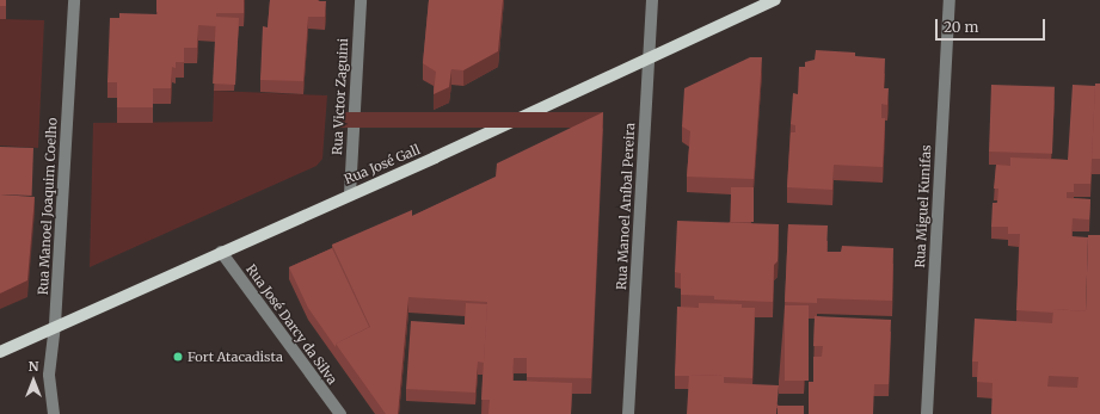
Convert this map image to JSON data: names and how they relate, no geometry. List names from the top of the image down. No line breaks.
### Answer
{"streets":{"main road":["Rua José Gall"],"street":["Rua Victor Zaguini","Rua Manoel Joaquim Coelho","Rua Manoel Aníbal Pereira","Rua Miguel Kunifas","Rua José Darcy da Silva"]},"crossings":[["Rua Victor Zaguini","Rua José Gall"],["Rua José Gall","Rua Manoel Joaquim Coelho"],["Rua José Gall","Rua Manoel Aníbal Pereira"],["Rua José Gall","Rua José Darcy da Silva"]],"places":["Fort Atacadista"],"scale_bar":"20 m","north":"top"}
